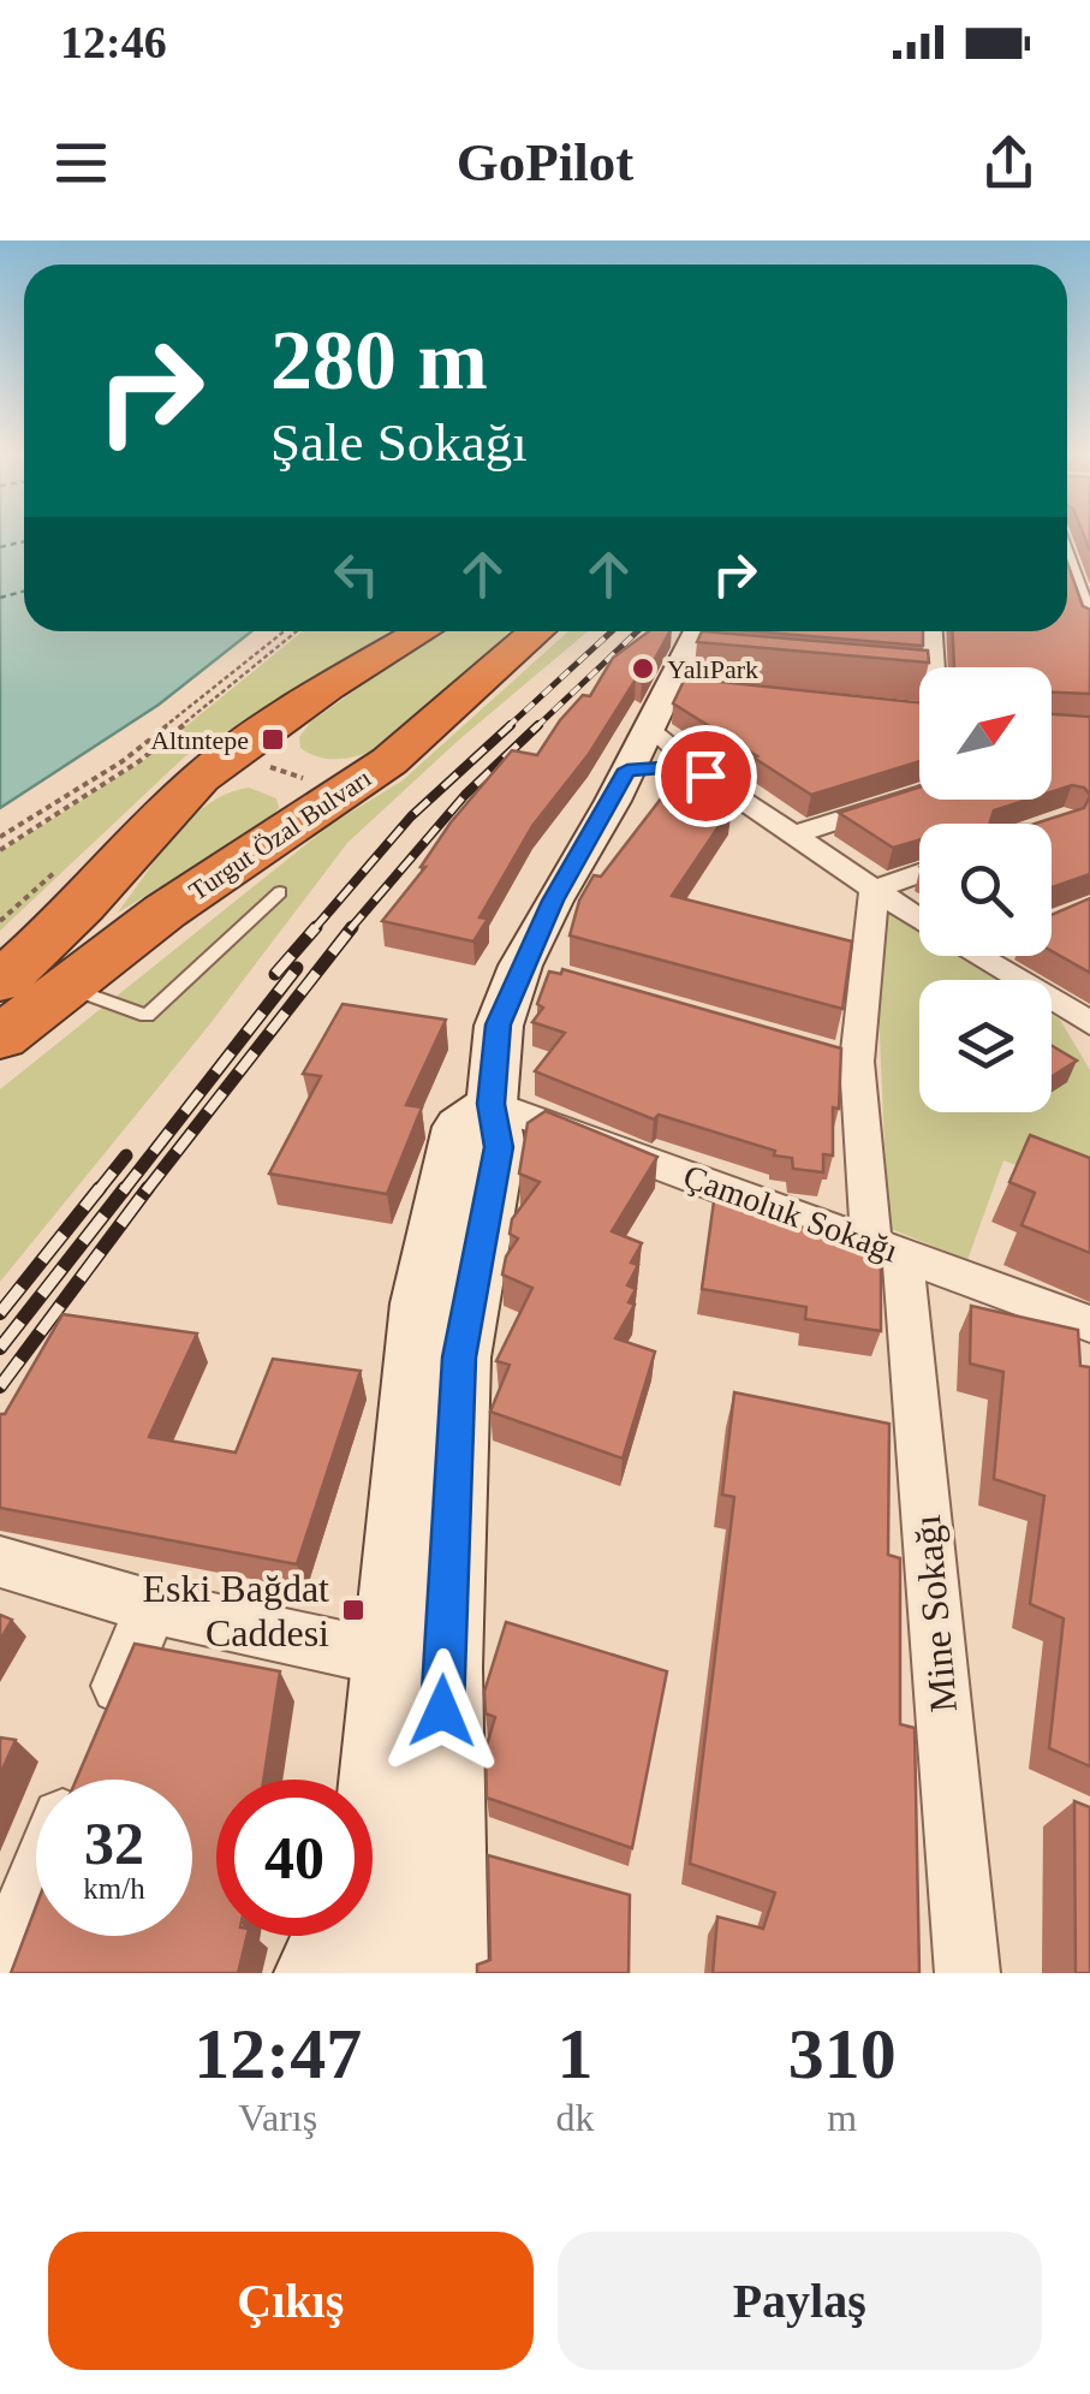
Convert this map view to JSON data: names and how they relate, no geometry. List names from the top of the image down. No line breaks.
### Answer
{"streets":{"highway":["Turgut Özal Bulvarı"],"street":["Çamoluk Sokağı","Mine Sokağı"]},"crossings":[["Çamoluk Sokağı","Mine Sokağı"]],"places":{"other":["YalıPark"],"transit":["Altıntepe","Eski Bağdat Caddesi"]},"north":"top right","page":{"status":"12:46","header":"GoPilot","turn":["280 m","Şale Sokağı"],"speed":"32 km/h","limit":"40","eta":["12:47","Varış","1","dk","310","m"],"buttons":["Çıkış","Paylaş"]}}
